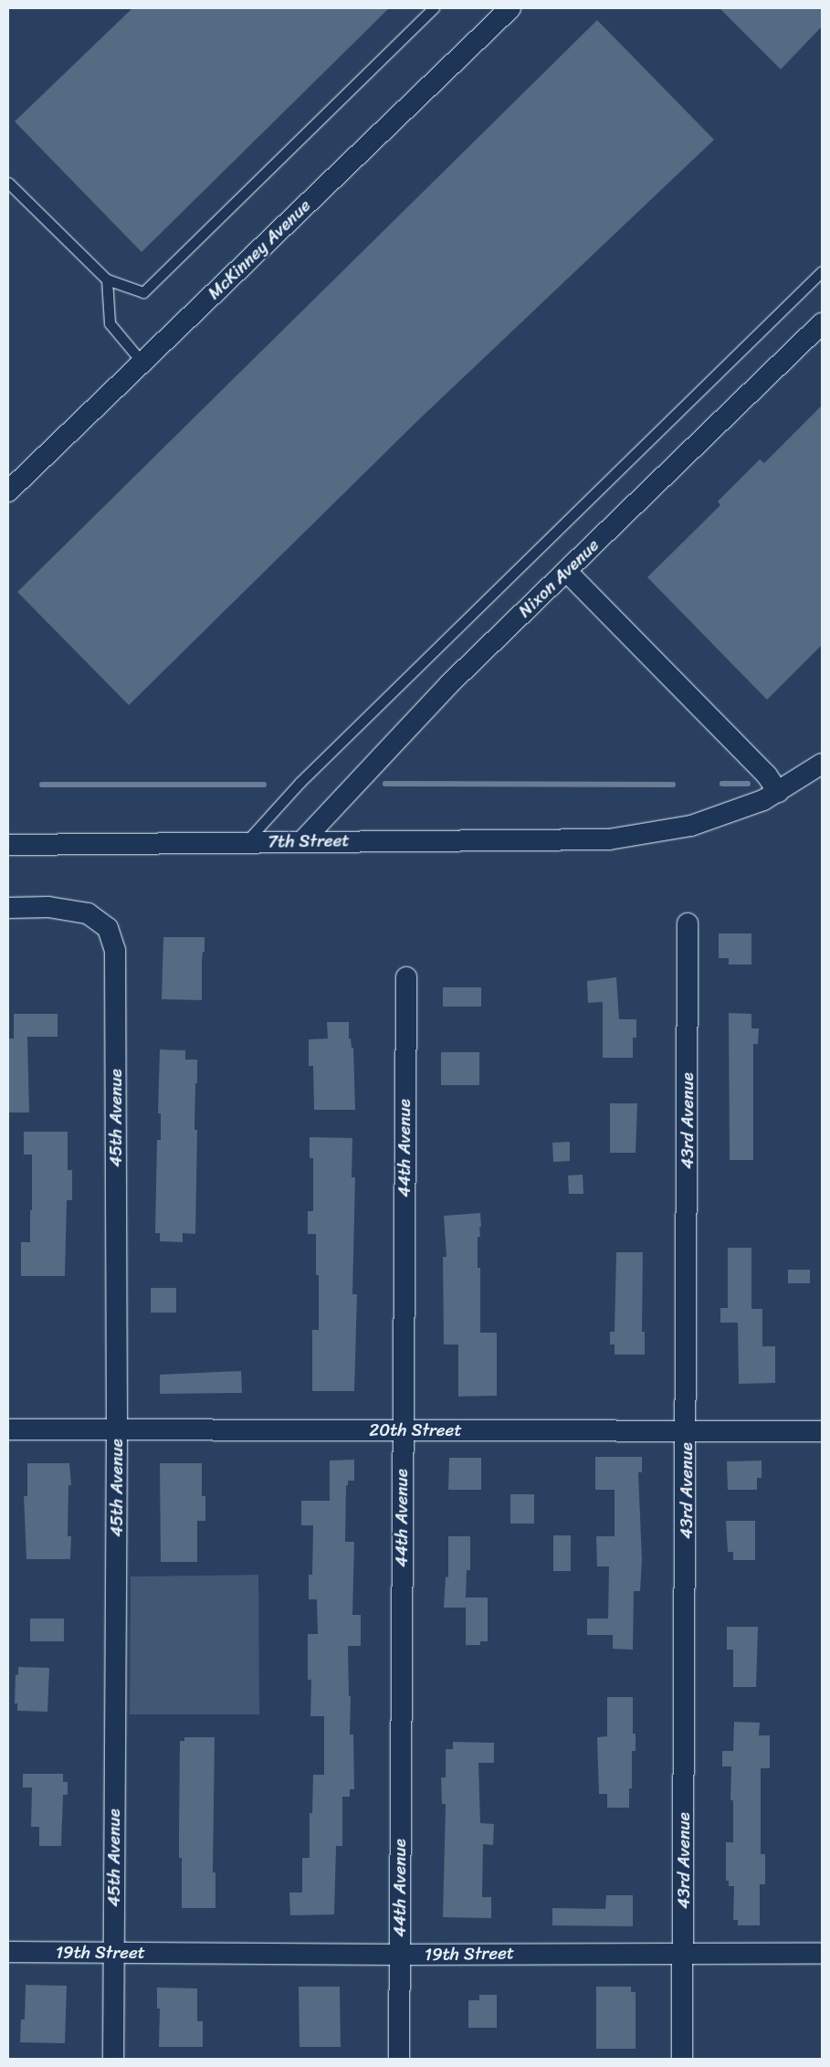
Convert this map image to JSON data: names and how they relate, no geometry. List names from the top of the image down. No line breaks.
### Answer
{"streets":{"street":["McKinney Avenue","Nixon Avenue","7th Street","45th Avenue","43rd Avenue","44th Avenue","20th Street","19th Street"]},"crossings":[["Nixon Avenue","7th Street"],["45th Avenue","20th Street"],["45th Avenue","19th Street"],["43rd Avenue","20th Street"],["43rd Avenue","19th Street"],["44th Avenue","20th Street"],["44th Avenue","19th Street"]]}
